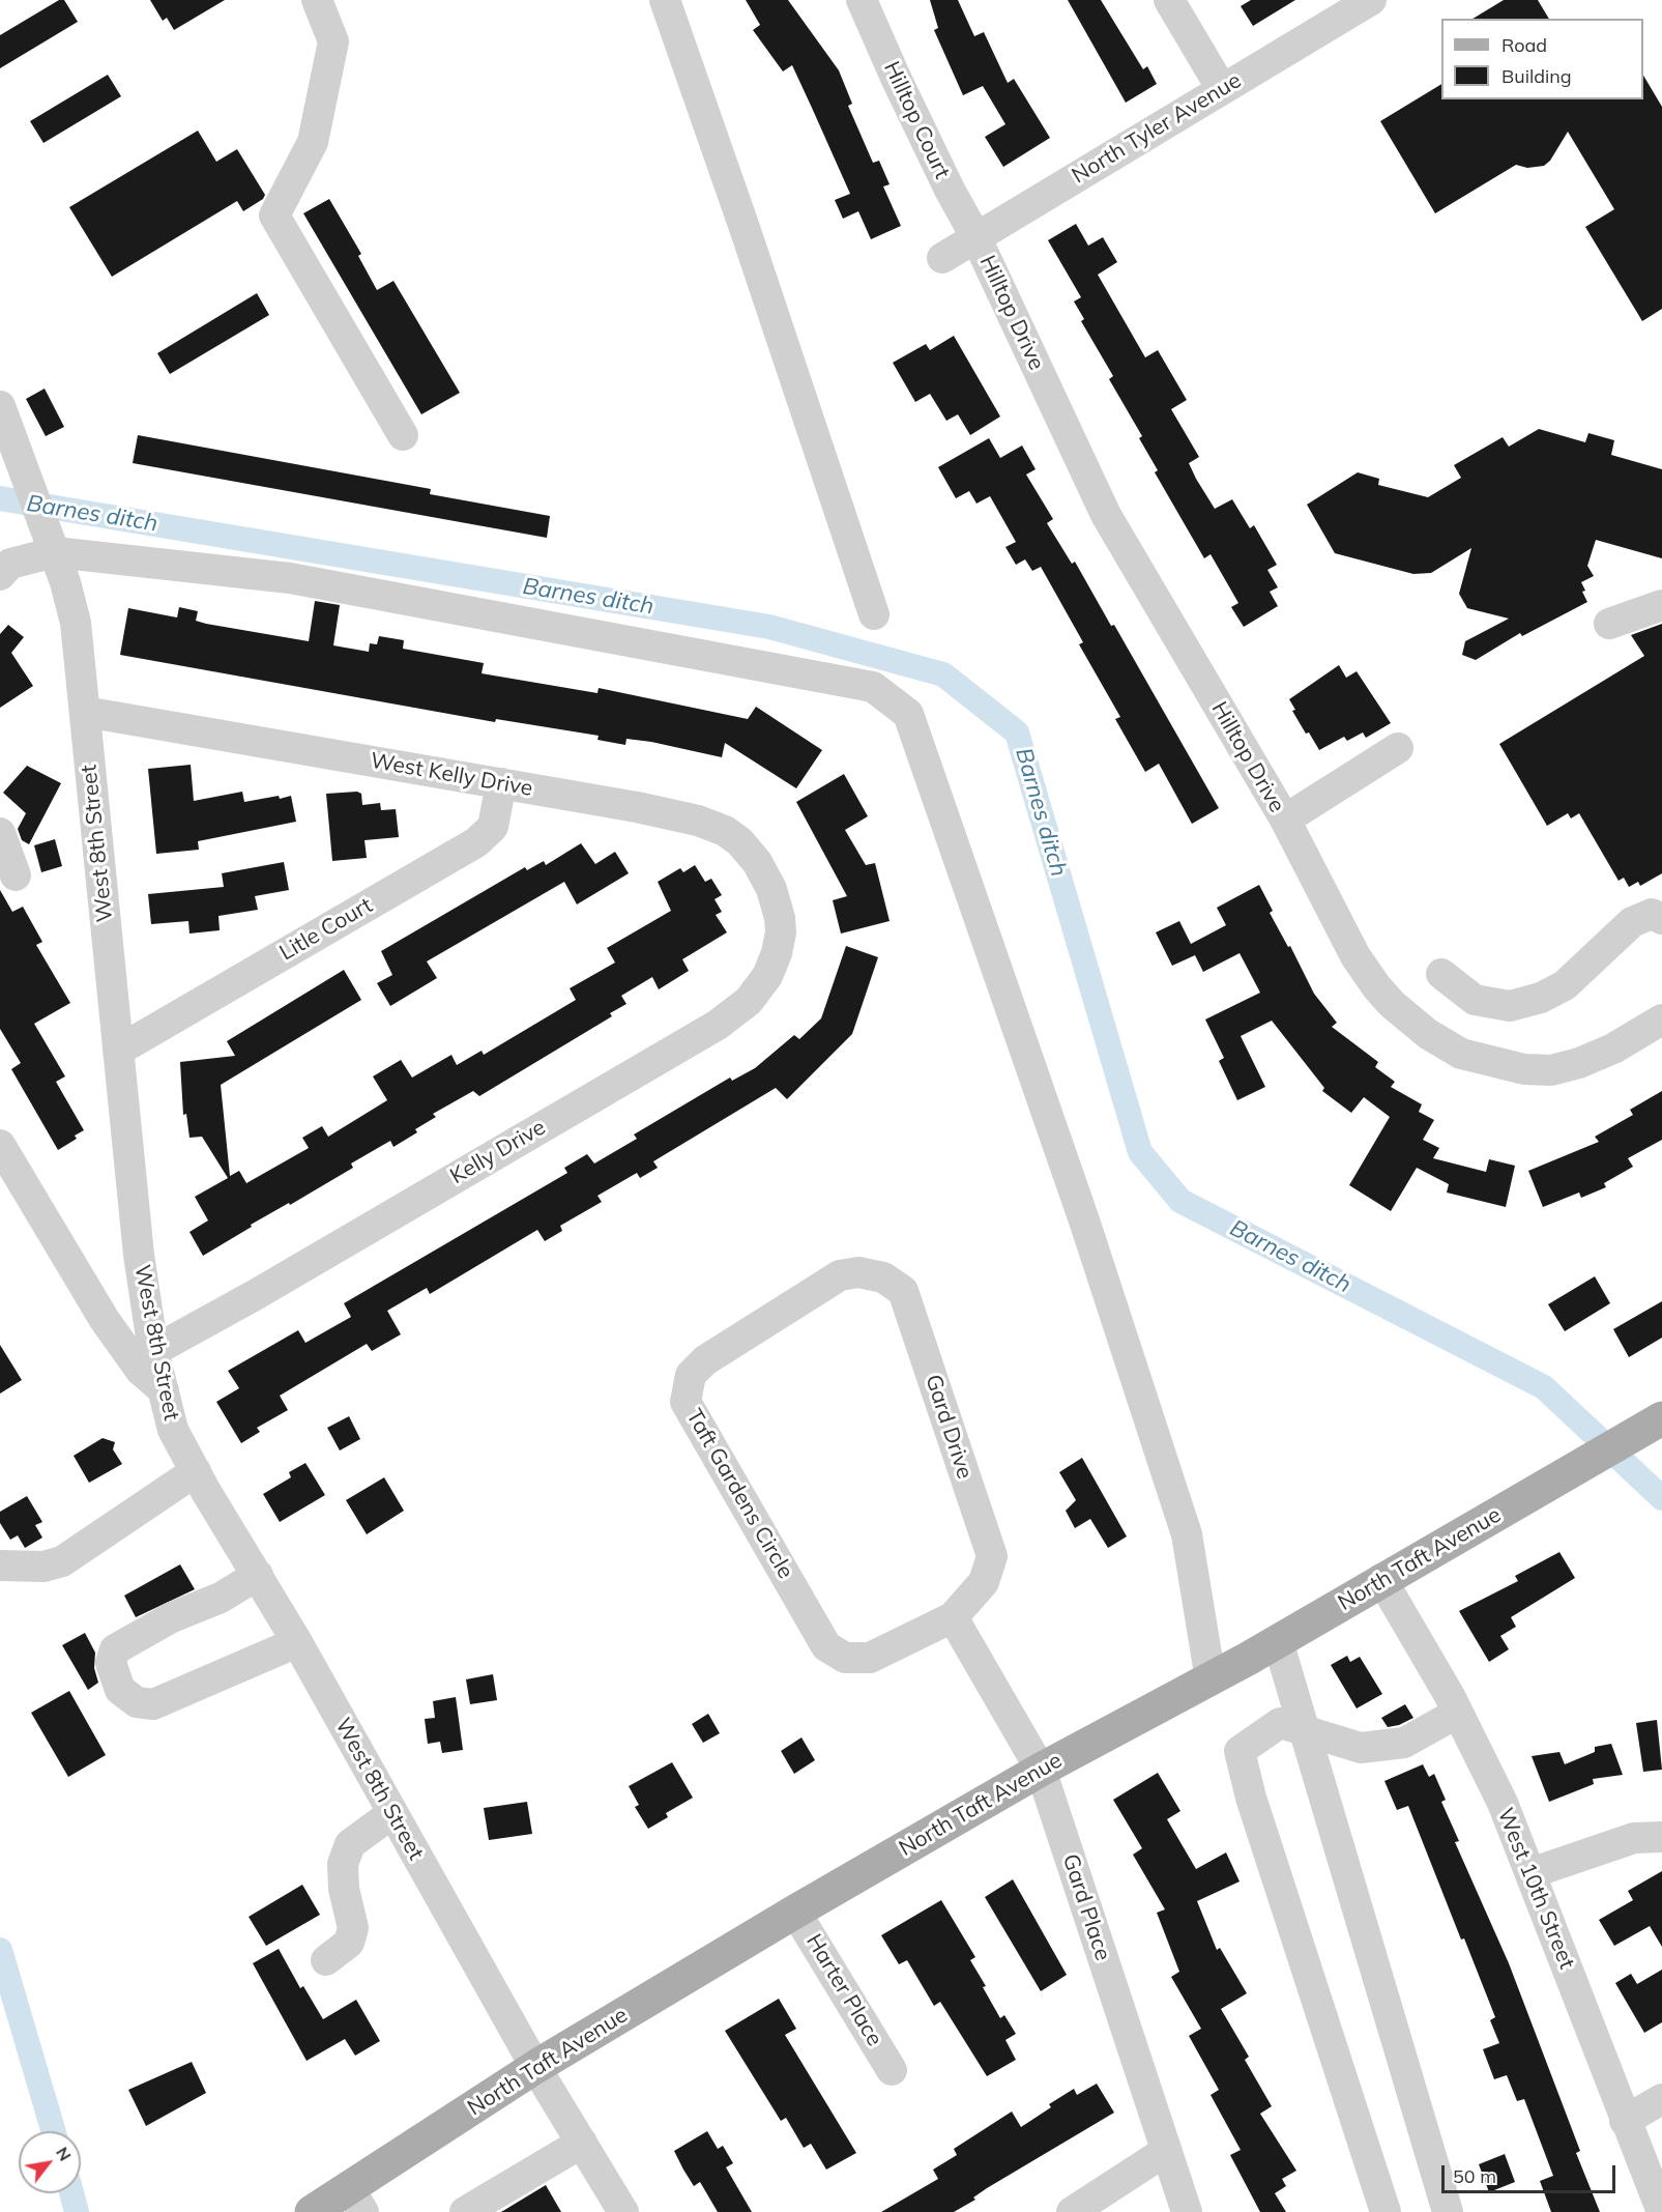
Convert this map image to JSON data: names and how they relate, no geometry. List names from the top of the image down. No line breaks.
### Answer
{"streets":{"main road":["North Taft Avenue"],"street":["Hilltop Court","North Tyler Avenue","Hilltop Drive","West Kelly Drive","West 8th Street","Litle Court","Kelly Drive","Gard Drive","Taft Gardens Circle","West 10th Street","Gard Place","Harter Place"]},"crossings":[["Hilltop Court","North Tyler Avenue"],["Hilltop Court","Hilltop Drive"],["North Tyler Avenue","Hilltop Drive"],["West Kelly Drive","West 8th Street"],["West Kelly Drive","Litle Court"],["West Kelly Drive","Kelly Drive"],["West 8th Street","Litle Court"],["West 8th Street","Kelly Drive"],["West 8th Street","North Taft Avenue"],["Gard Drive","Taft Gardens Circle"],["Gard Drive","Gard Place"],["Taft Gardens Circle","Gard Place"],["North Taft Avenue","West 10th Street"],["North Taft Avenue","Gard Place"],["North Taft Avenue","Harter Place"]],"water":["Barnes ditch"],"legend":["Road","Building"],"scale_bar":"50 m","north":"top right"}
